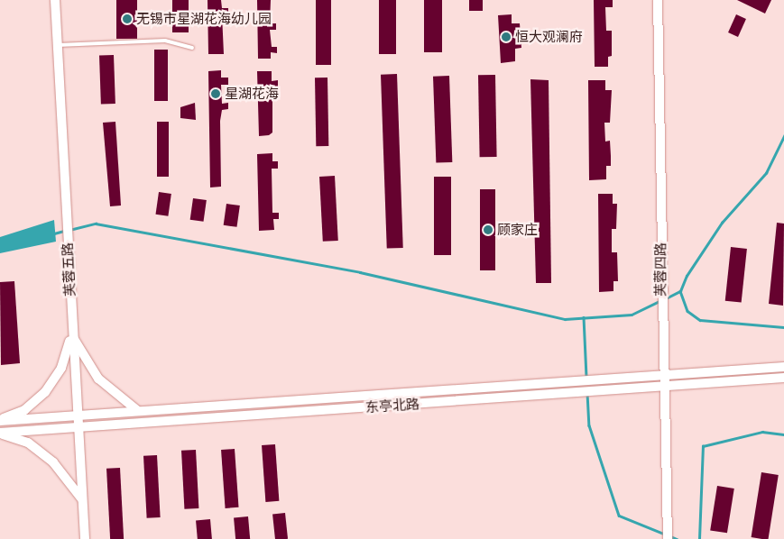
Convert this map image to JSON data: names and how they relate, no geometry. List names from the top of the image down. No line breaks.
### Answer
{"streets":{"main road":["芙蓉五路","芙蓉四路","东亭北路"]},"crossings":[["芙蓉五路","东亭北路"],["芙蓉四路","东亭北路"]],"places":["无锡市星湖花海幼儿园","恒大观澜府","星湖花海","顾家庄"]}
